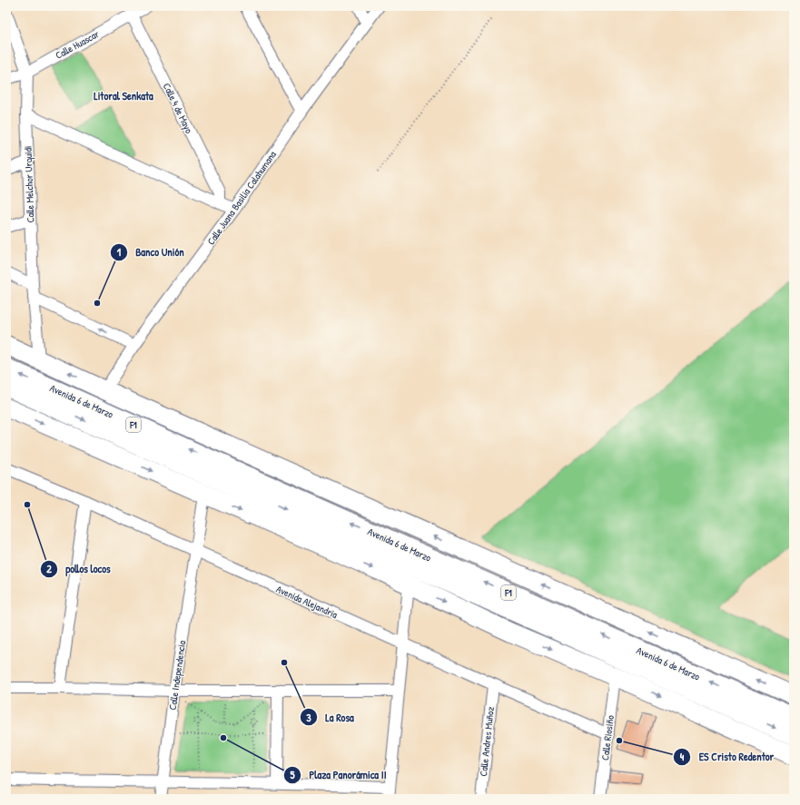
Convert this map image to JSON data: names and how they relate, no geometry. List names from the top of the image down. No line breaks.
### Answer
{"streets":{"highway":["Avenida 6 de Marzo","F1"],"street":["Calle Huascar","Calle 4 de Mayo","Calle Melchor Urquidi","Calle Juana Basilia Calahumana","Avenida Alejandria","Calle Independencia","Calle Riosiño","Calle Andres Muñoz"]},"crossings":[["Calle Huascar","Calle 4 de Mayo"],["Calle Huascar","Calle Melchor Urquidi"],["Calle Melchor Urquidi","Avenida 6 de Marzo"],["Calle Juana Basilia Calahumana","Avenida 6 de Marzo"],["Avenida Alejandria","Calle Independencia"],["Avenida Alejandria","Calle Riosiño"],["Avenida Alejandria","Calle Andres Muñoz"]],"districts":["Litoral Senkata"],"places":["Banco Unión","pollos locos","La Rosa","Plaza Panorámica II","ES Cristo Redentor"]}
